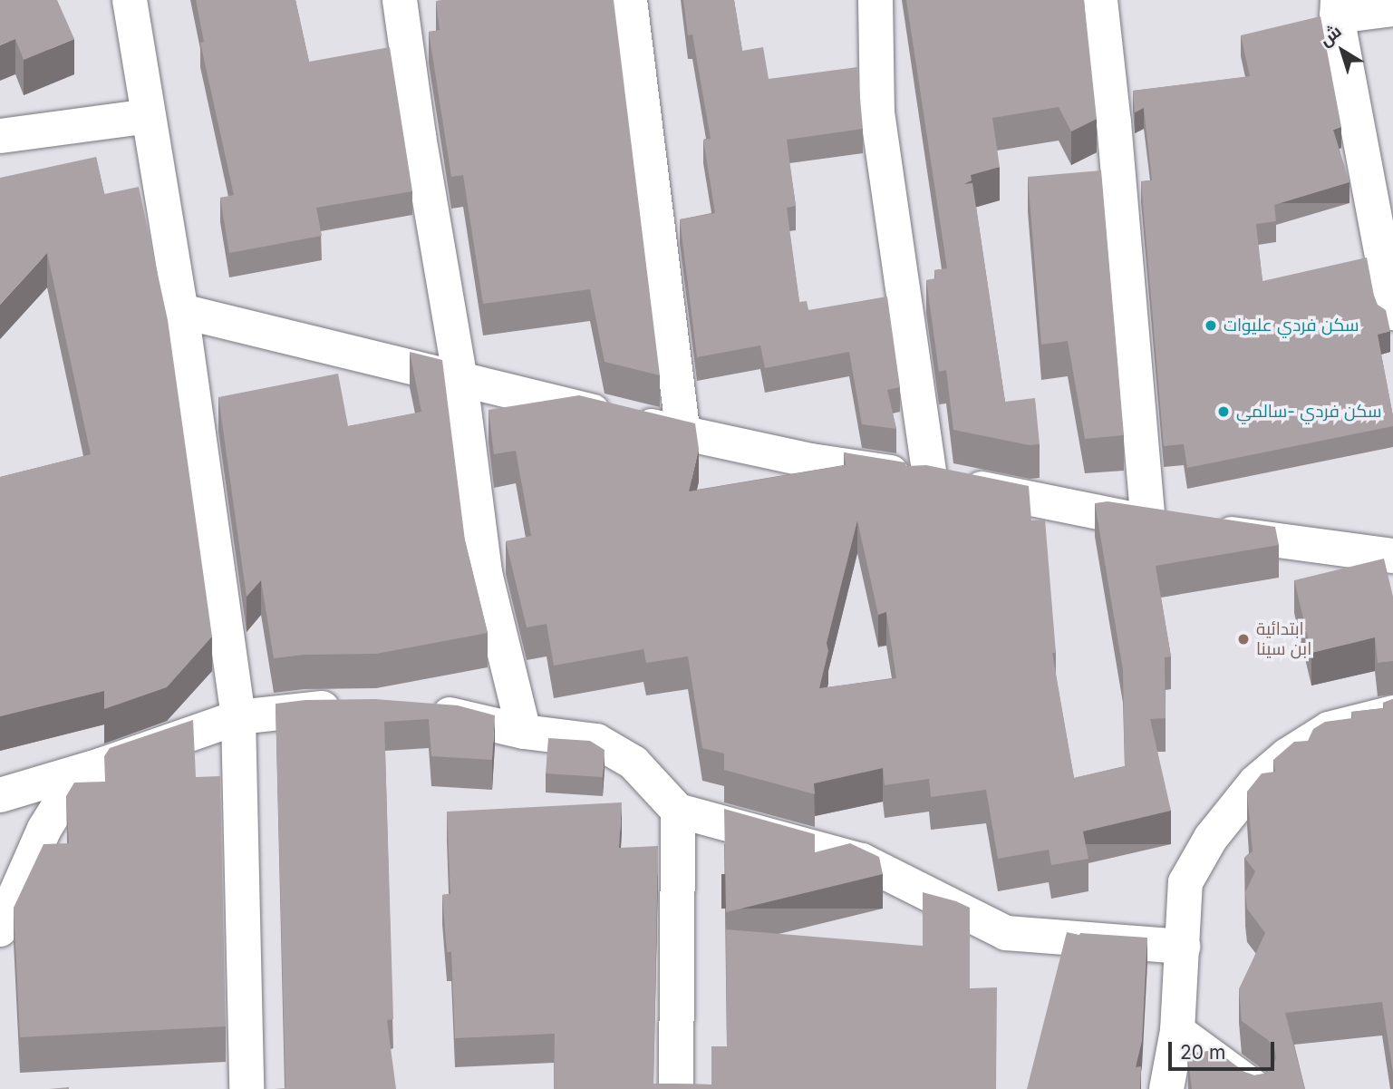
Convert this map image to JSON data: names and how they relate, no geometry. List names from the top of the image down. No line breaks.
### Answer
{"places":["سكن فردي عليوات","سكن فردي -سالمي","ابتدائية ابن سينا"],"scale_bar":"20 m","north":"top left"}
